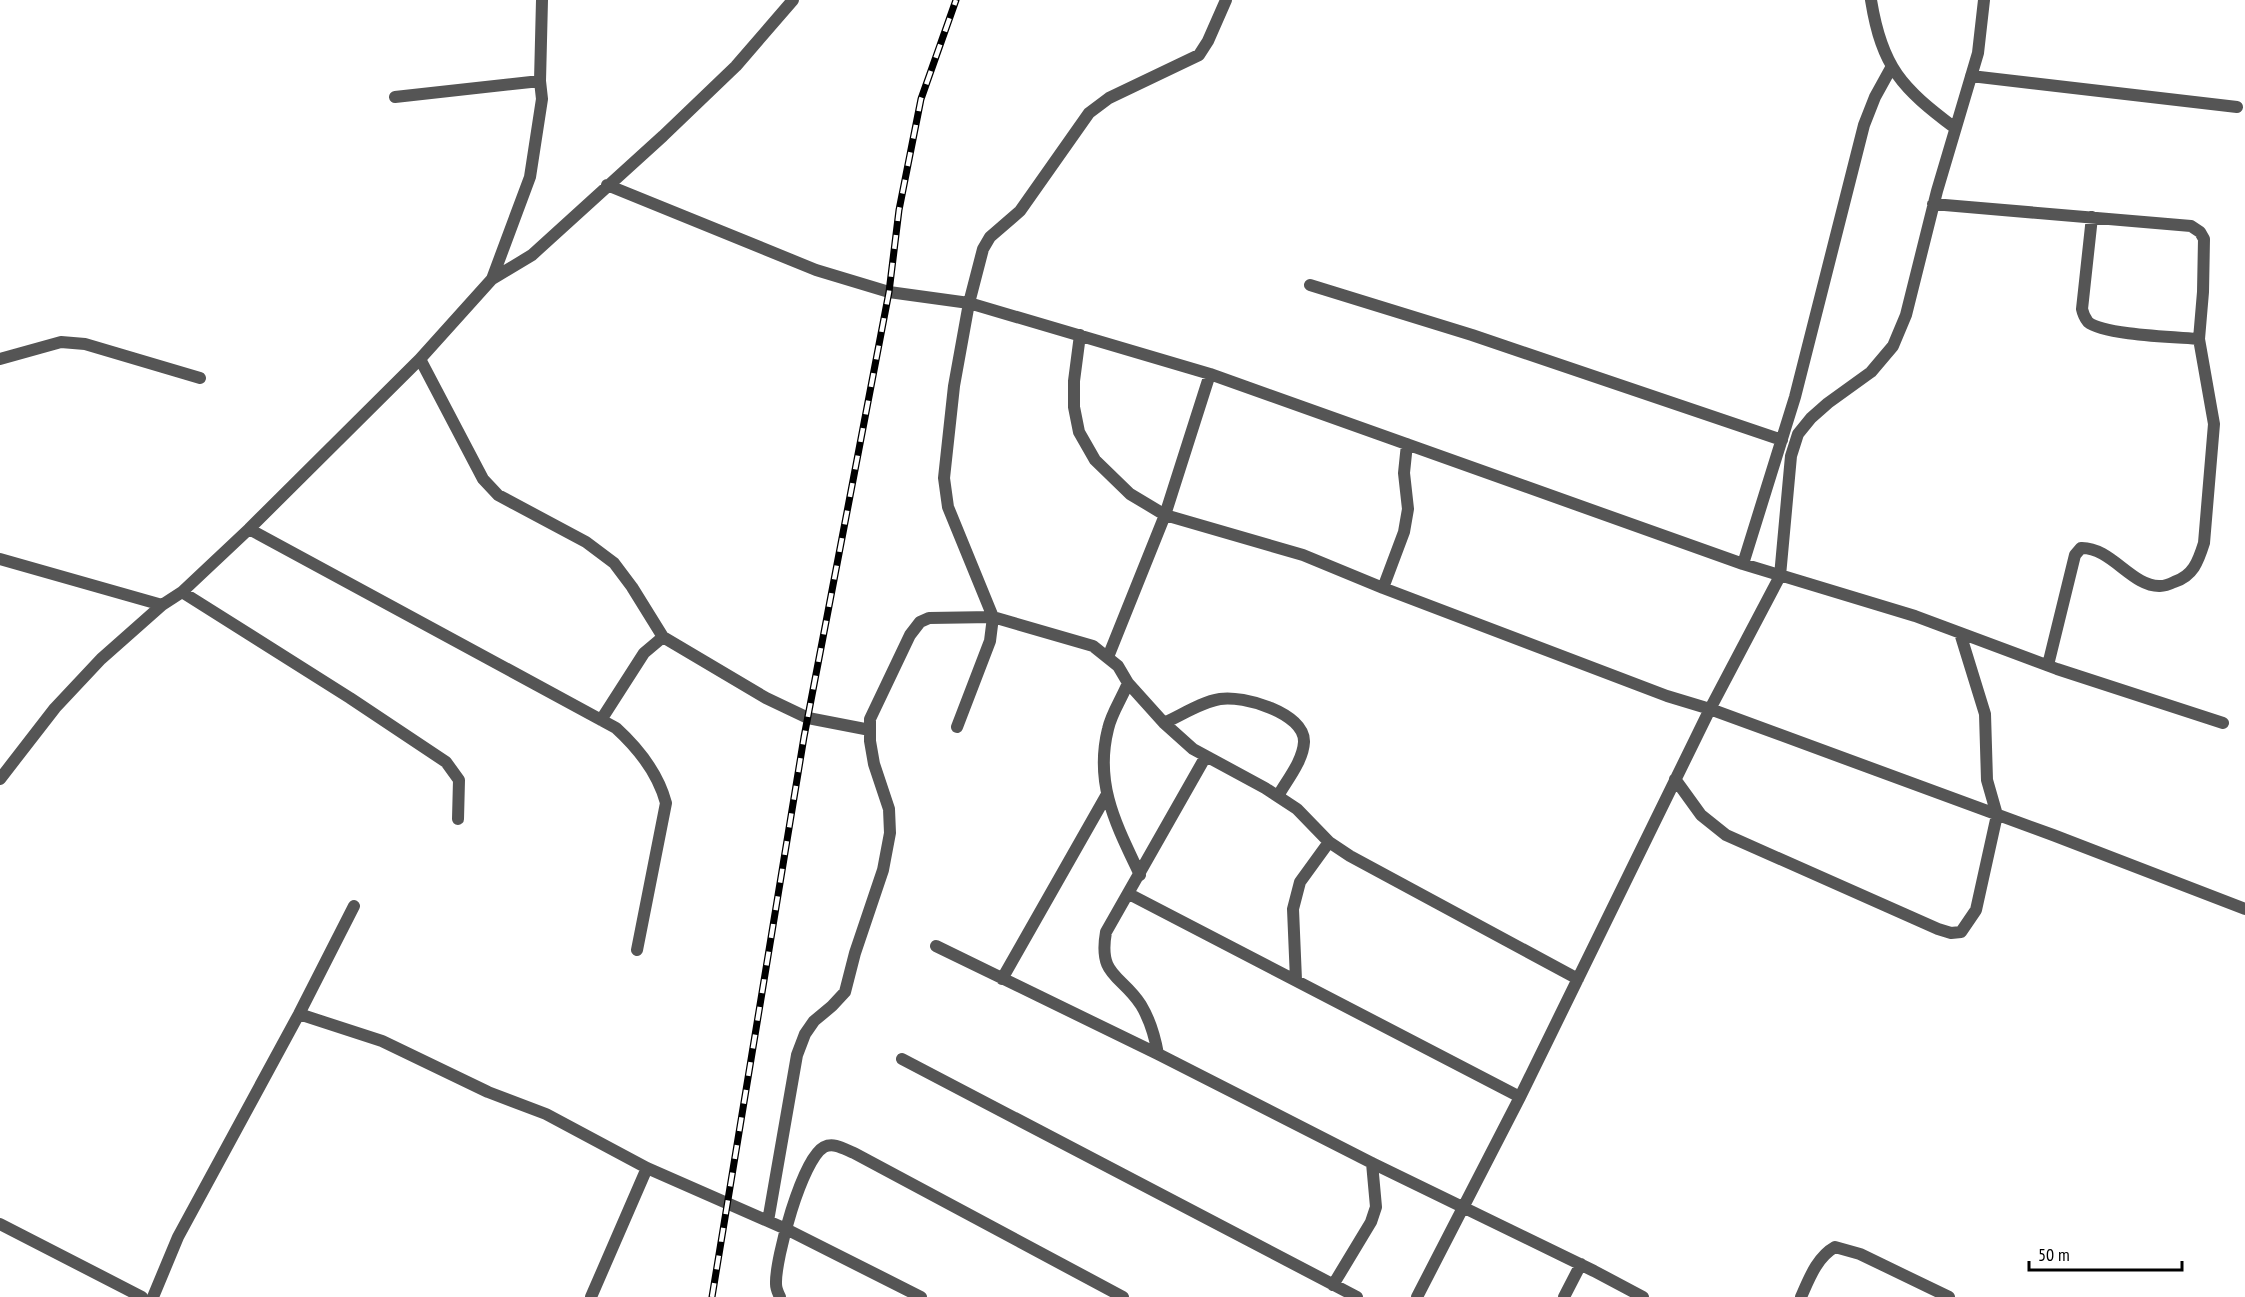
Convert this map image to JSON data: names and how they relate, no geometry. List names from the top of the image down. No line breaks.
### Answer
{"scale_bar":"50 m"}
